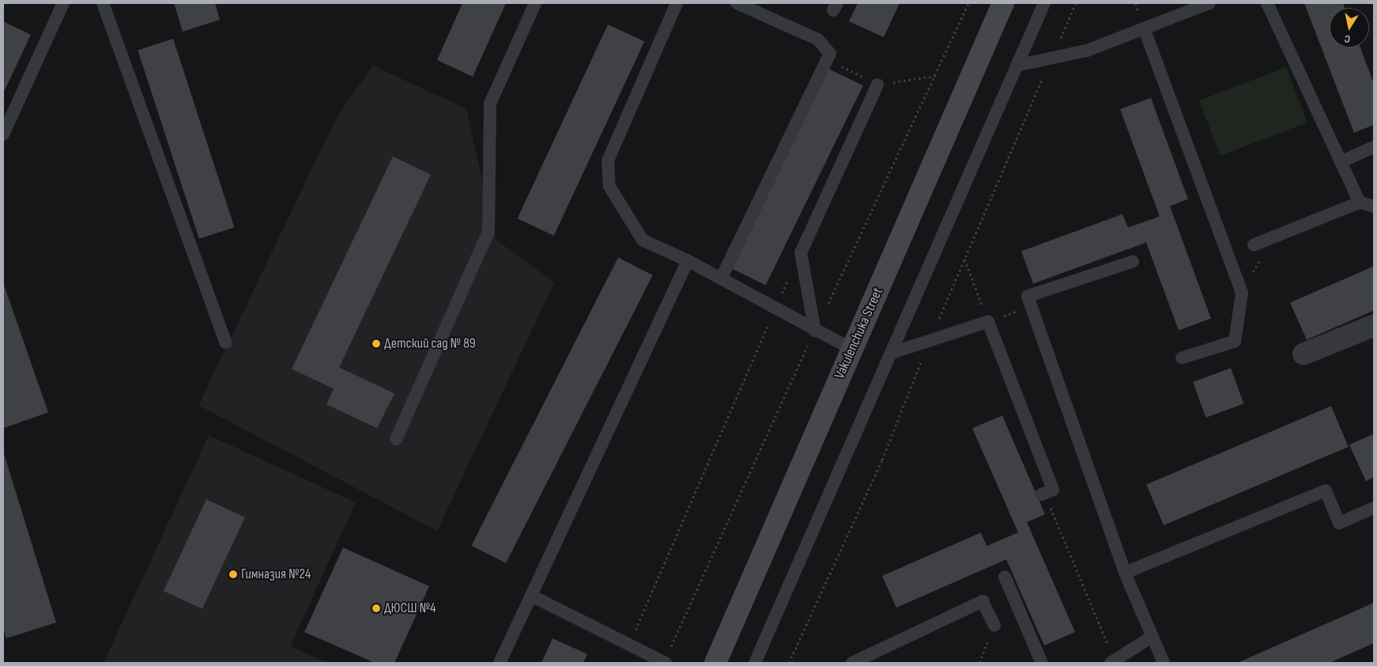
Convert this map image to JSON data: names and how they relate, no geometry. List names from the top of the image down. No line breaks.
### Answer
{"streets":{"main road":["Vakulenchuka Street"]},"places":["Детский сад № 89","Гимназия №24","ДЮСШ №4"],"north":"bottom"}
